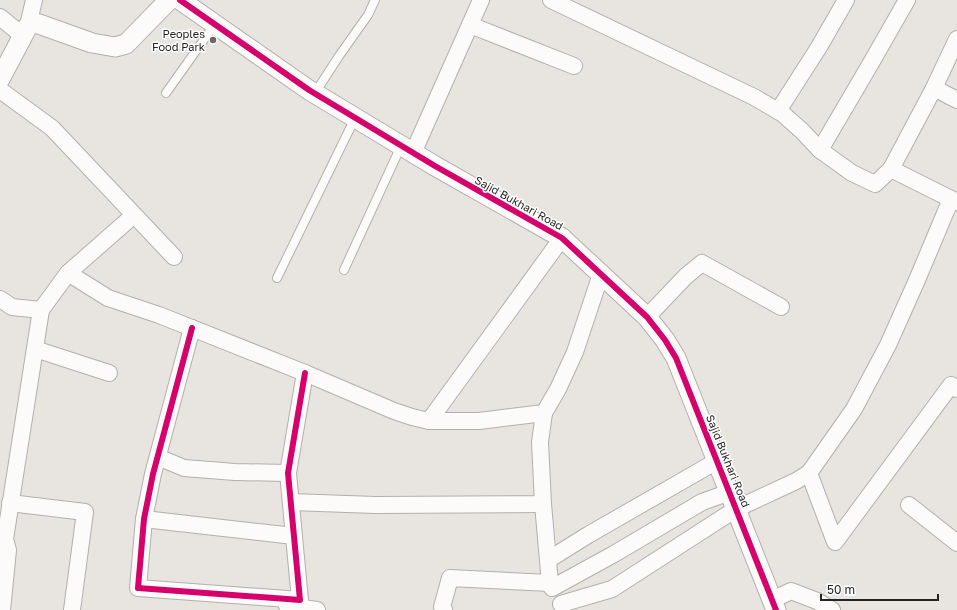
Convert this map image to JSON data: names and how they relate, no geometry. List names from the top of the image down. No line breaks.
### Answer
{"streets":{"street":["Sajid Bukhari Road"]},"places":["Peoples Food Park"],"scale_bar":"50 m"}
